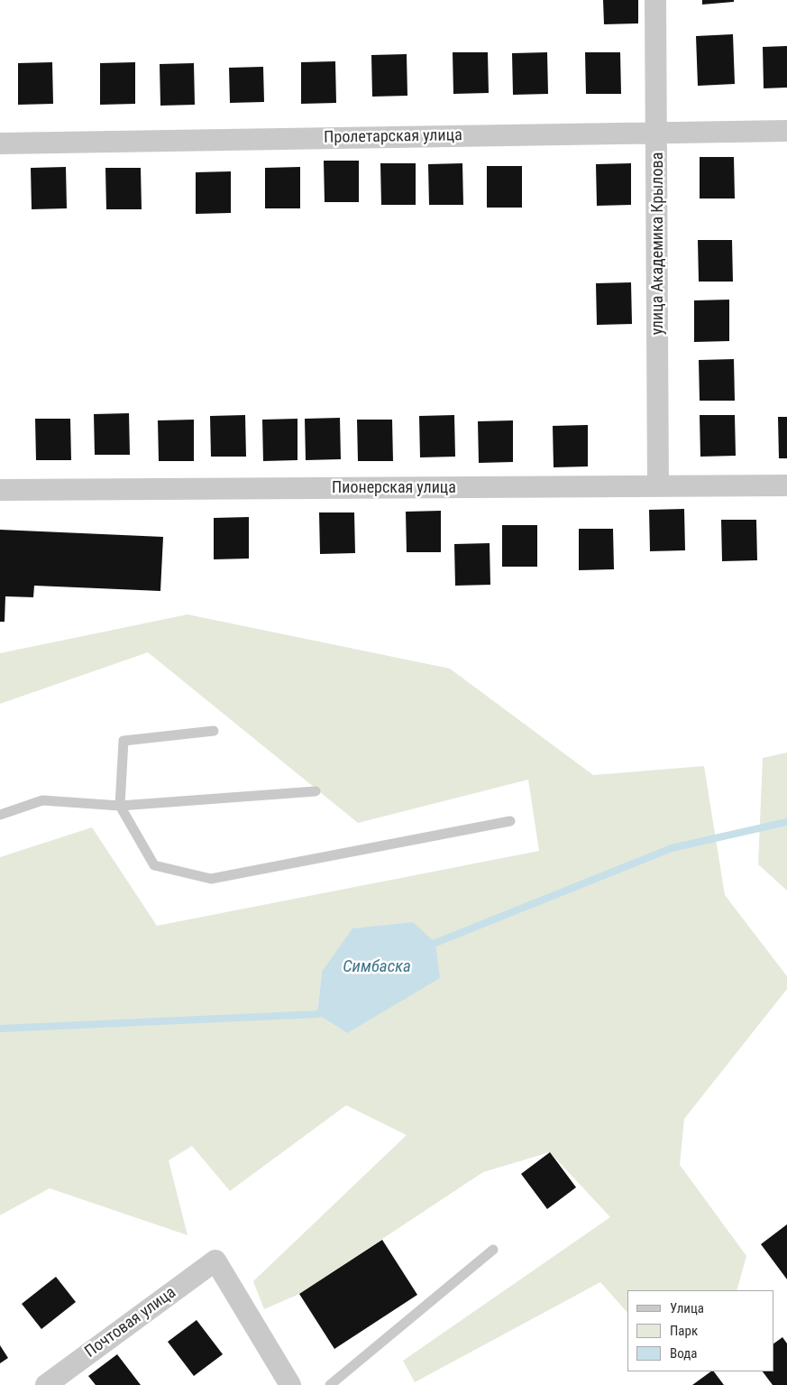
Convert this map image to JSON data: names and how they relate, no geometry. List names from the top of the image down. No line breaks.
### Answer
{"streets":{"street":["Пролетарская улица","улица Академика Крылова","Пионерская улица","Почтовая улица"]},"crossings":[["Пролетарская улица","улица Академика Крылова"],["улица Академика Крылова","Пионерская улица"]],"water":["Симбаска"],"legend":["Улица","Парк","Вода"]}
